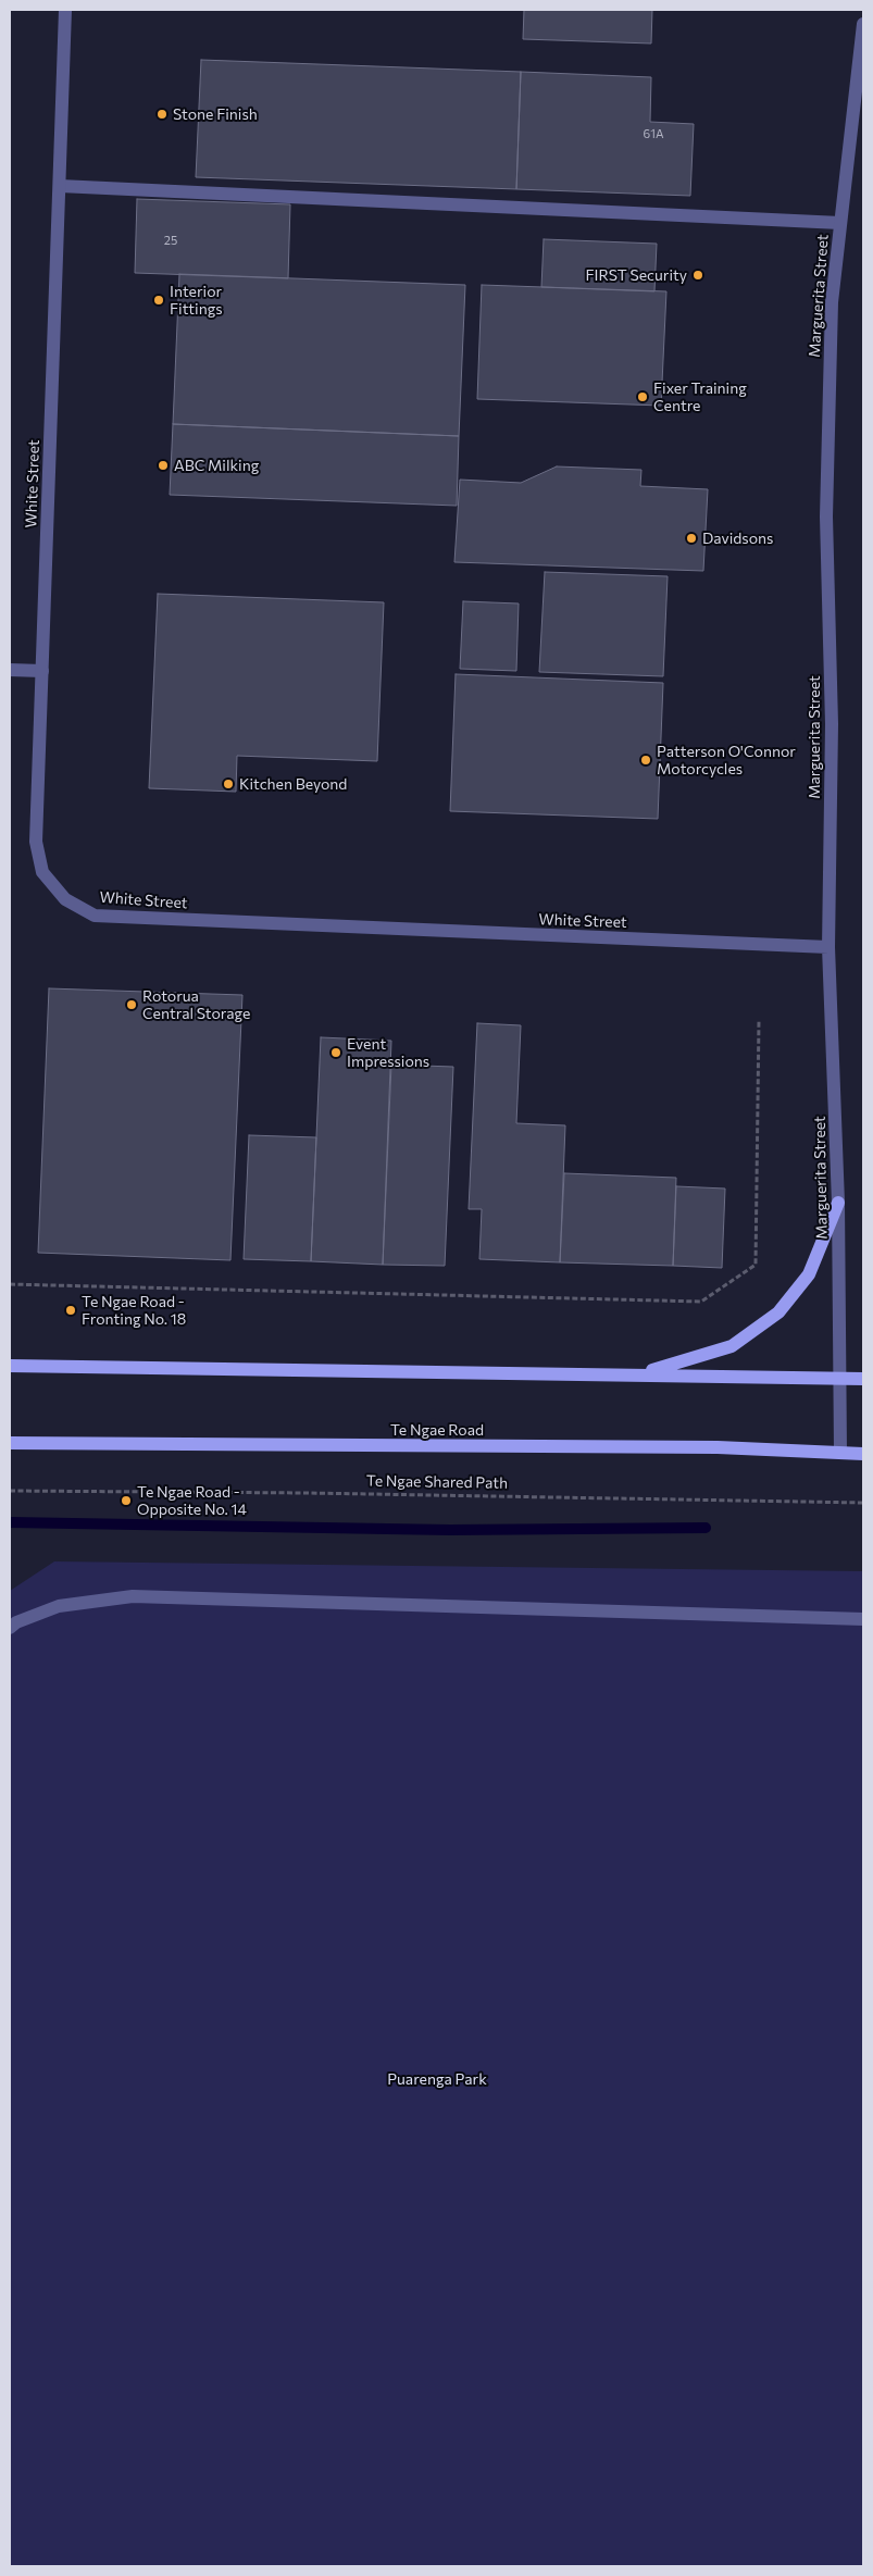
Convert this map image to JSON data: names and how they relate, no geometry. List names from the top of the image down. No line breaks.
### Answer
{"streets":{"main road":["Te Ngae Road"],"street":["Marguerita Street","White Street"],"path":["Te Ngae Shared Path"]},"crossings":[["Marguerita Street","White Street"],["Marguerita Street","Te Ngae Road"]],"parks":["Puarenga Park"],"places":["Stone Finish","FIRST Security","Interior Fittings","Fixer Training Centre","ABC Milking","Davidsons","Patterson O'Connor Motorcycles","Kitchen Beyond","Rotorua Central Storage","Event Impressions","Te Ngae Road - Fronting No. 18","Te Ngae Road - Opposite No. 14"],"house_numbers":["61A","25"]}
